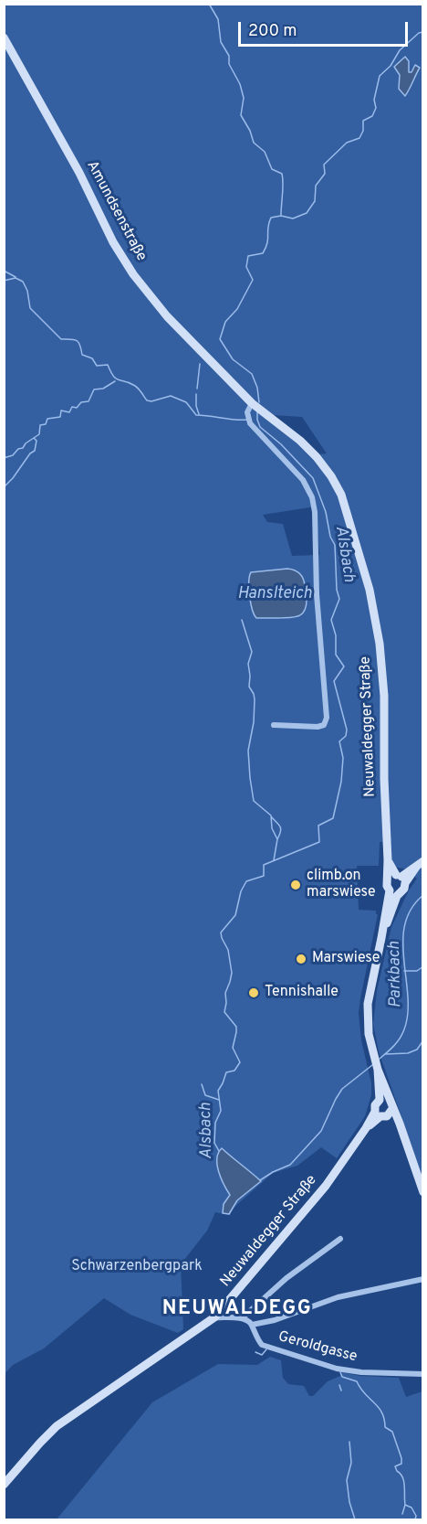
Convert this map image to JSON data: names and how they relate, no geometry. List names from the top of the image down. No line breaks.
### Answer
{"streets":{"main road":["Amundsenstraße","Neuwaldegger Straße"],"street":["Geroldgasse"]},"crossings":[["Amundsenstraße","Neuwaldegger Straße"]],"districts":["NEUWALDEGG"],"water":["Alsbach","Hanslteich","Parkbach"],"parks":["Schwarzenbergpark"],"places":["climb.on marswiese","Marswiese","Tennishalle"],"scale_bar":"200 m"}
